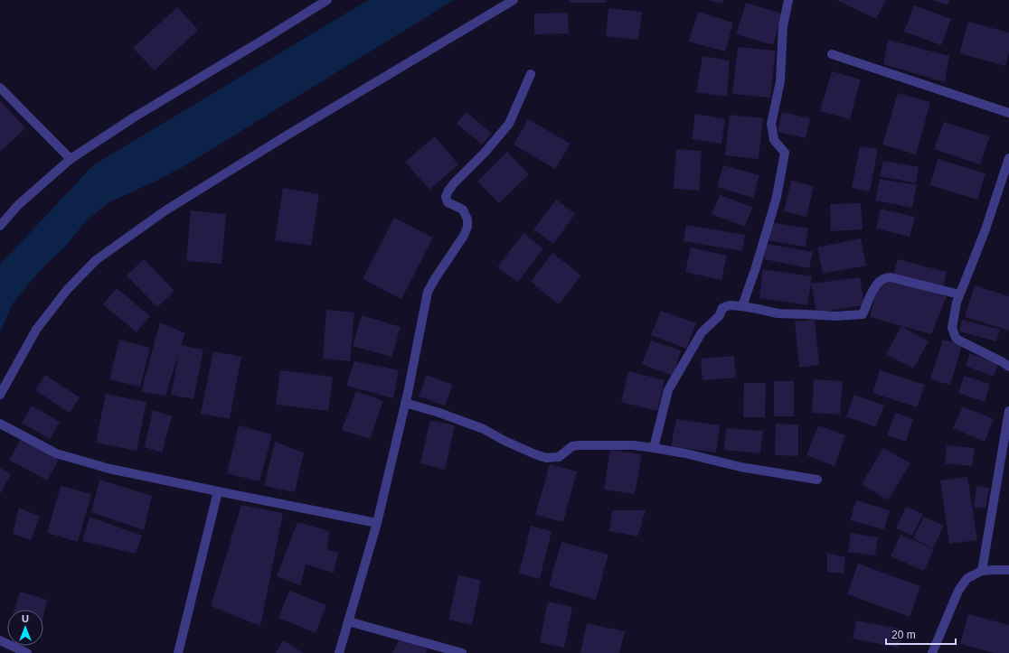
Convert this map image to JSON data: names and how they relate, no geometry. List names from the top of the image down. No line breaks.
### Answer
{"scale_bar":"20 m","north":"top"}
